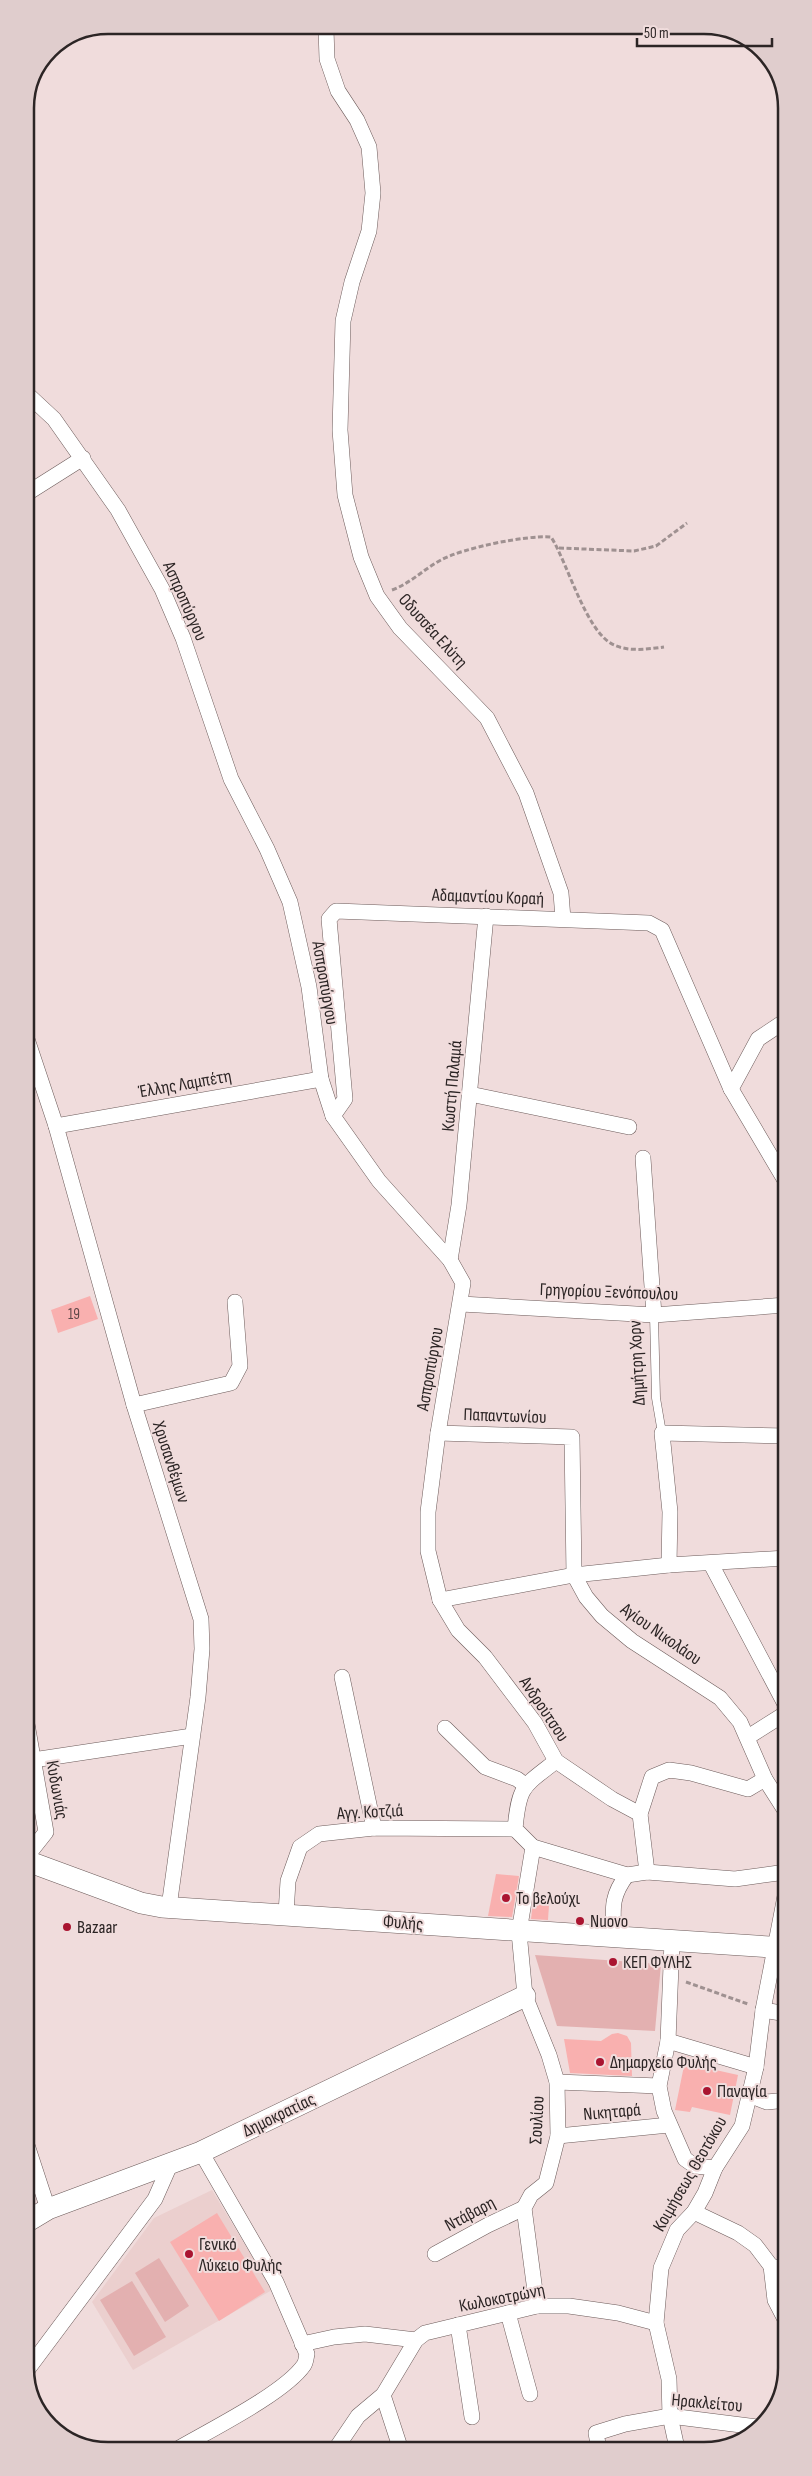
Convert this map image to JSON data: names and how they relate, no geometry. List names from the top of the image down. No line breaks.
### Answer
{"streets":{"main road":["Φυλής","Δημοκρατίας"],"street":["Ασπροπύργου","Οδυσσέα Ελύτη","Αδαμαντίου Κοραή","Έλλης Λαμπέτη","Κωστή Παλαμά","Γρηγορίου Ξενόπουλου","Δημήτρη Χορν","Παπαντωνίου","Χρυσανθέμων","Αγίου Νικολάου","Ανδρούτσου","Κυδωνιάς","Αγγ. Κοτζιά","Νικηταρά","Σουλίου","Κοιμήσεως Θεοτόκου","Ντάβαρη","Κωλοκοτρώνη","Ηρακλείτου"]},"crossings":[["Ασπροπύργου","Αδαμαντίου Κοραή"],["Ασπροπύργου","Έλλης Λαμπέτη"],["Ασπροπύργου","Κωστή Παλαμά"],["Ασπροπύργου","Γρηγορίου Ξενόπουλου"],["Ασπροπύργου","Παπαντωνίου"],["Ασπροπύργου","Ανδρούτσου"],["Οδυσσέα Ελύτη","Αδαμαντίου Κοραή"],["Αδαμαντίου Κοραή","Κωστή Παλαμά"],["Έλλης Λαμπέτη","Χρυσανθέμων"],["Γρηγορίου Ξενόπουλου","Δημήτρη Χορν"],["Παπαντωνίου","Αγίου Νικολάου"],["Χρυσανθέμων","Φυλής"],["Αγγ. Κοτζιά","Φυλής"],["Φυλής","Σουλίου"],["Νικηταρά","Σουλίου"],["Δημοκρατίας","Σουλίου"],["Σουλίου","Ντάβαρη"],["Κοιμήσεως Θεοτόκου","Κωλοκοτρώνη"],["Κοιμήσεως Θεοτόκου","Ηρακλείτου"]],"places":["Το βελούχι","Nuovo","Bazaar","ΚΕΠ ΦΥΛΗΣ","Δημαρχείο Φυλής","Παναγία","Γενικό Λύκειο Φυλής"],"house_numbers":["19"],"scale_bar":"50 m"}
